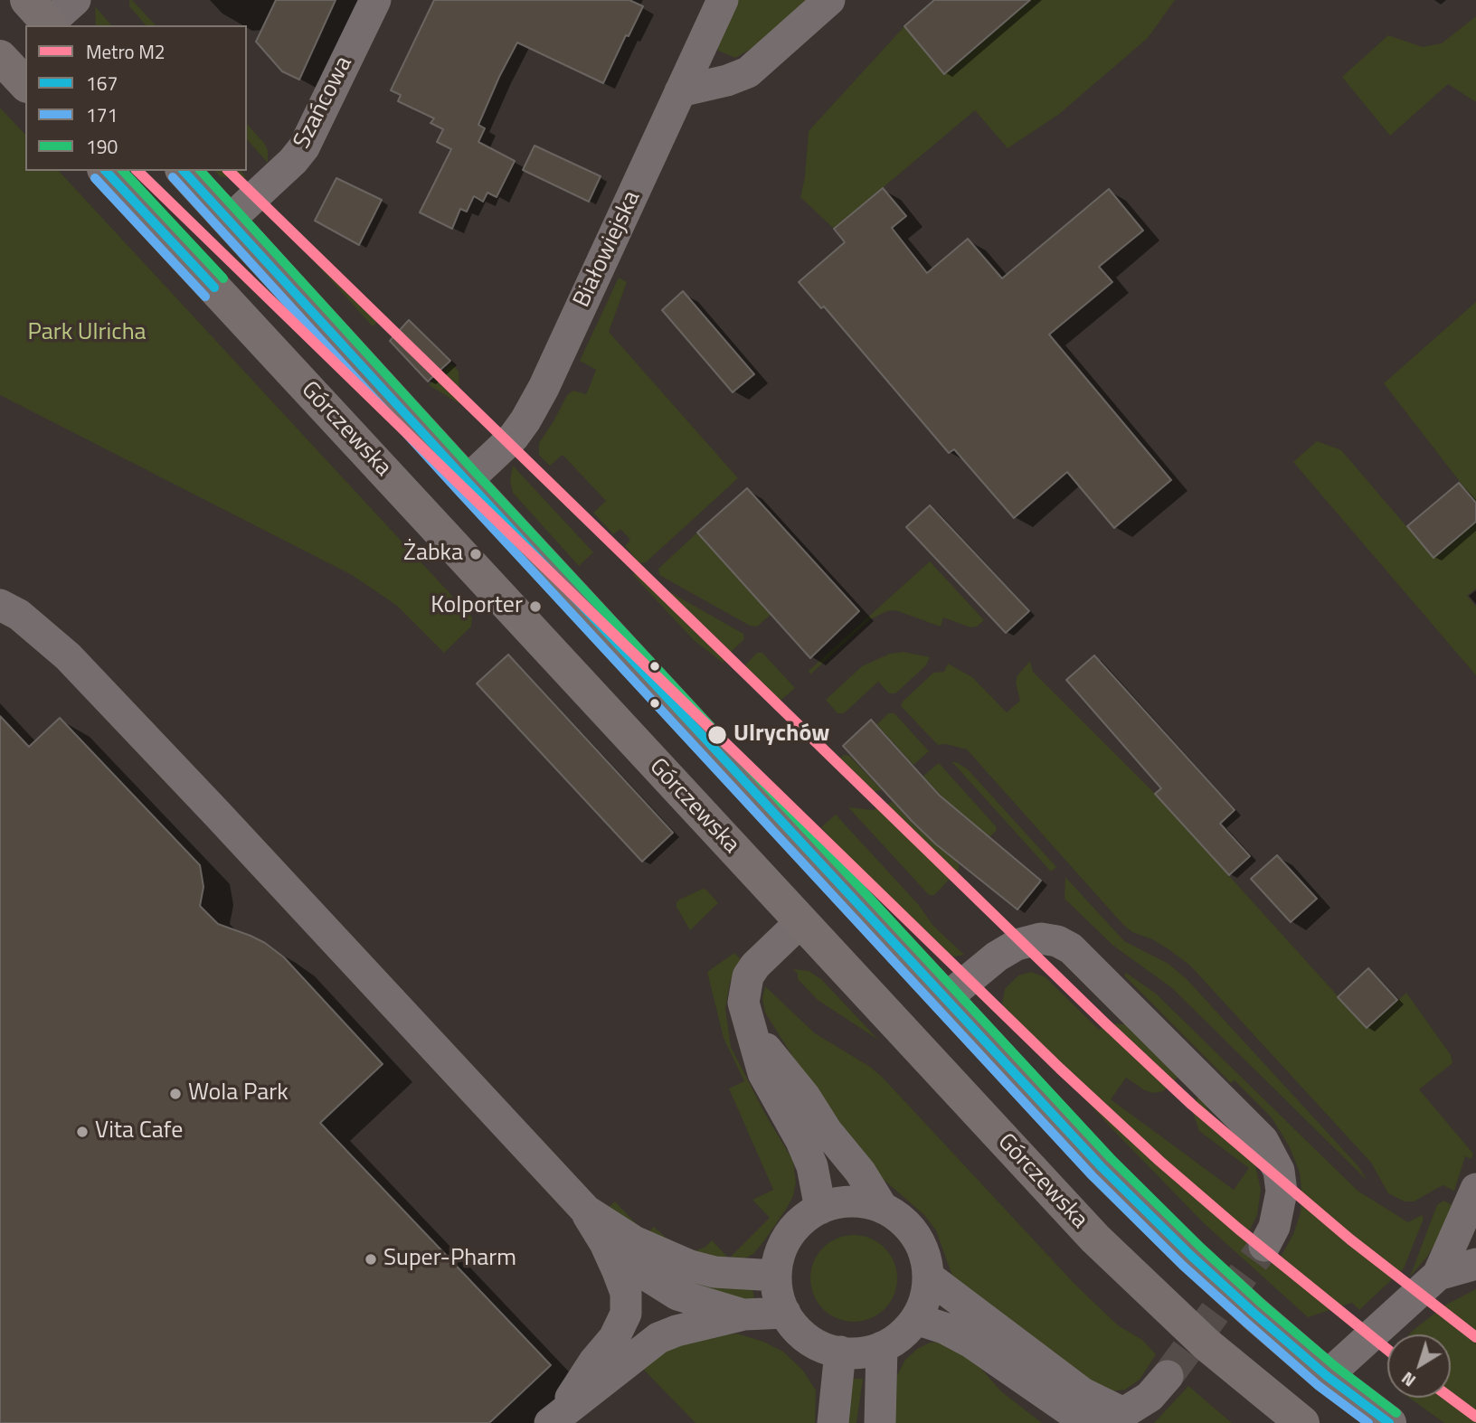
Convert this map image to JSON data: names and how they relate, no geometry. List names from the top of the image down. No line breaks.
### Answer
{"streets":{"main road":["Górczewska"],"street":["Szańcowa","Białowiejska"]},"parks":["Park Ulricha"],"places":["Żabka","Kolporter","Ulrychów","Wola Park","Vita Cafe","Super-Pharm"],"lines":["metro line M2","transit line 167","transit line 190","transit line 171"],"legend":["Metro M2","167","171","190"],"north":"bottom left"}
